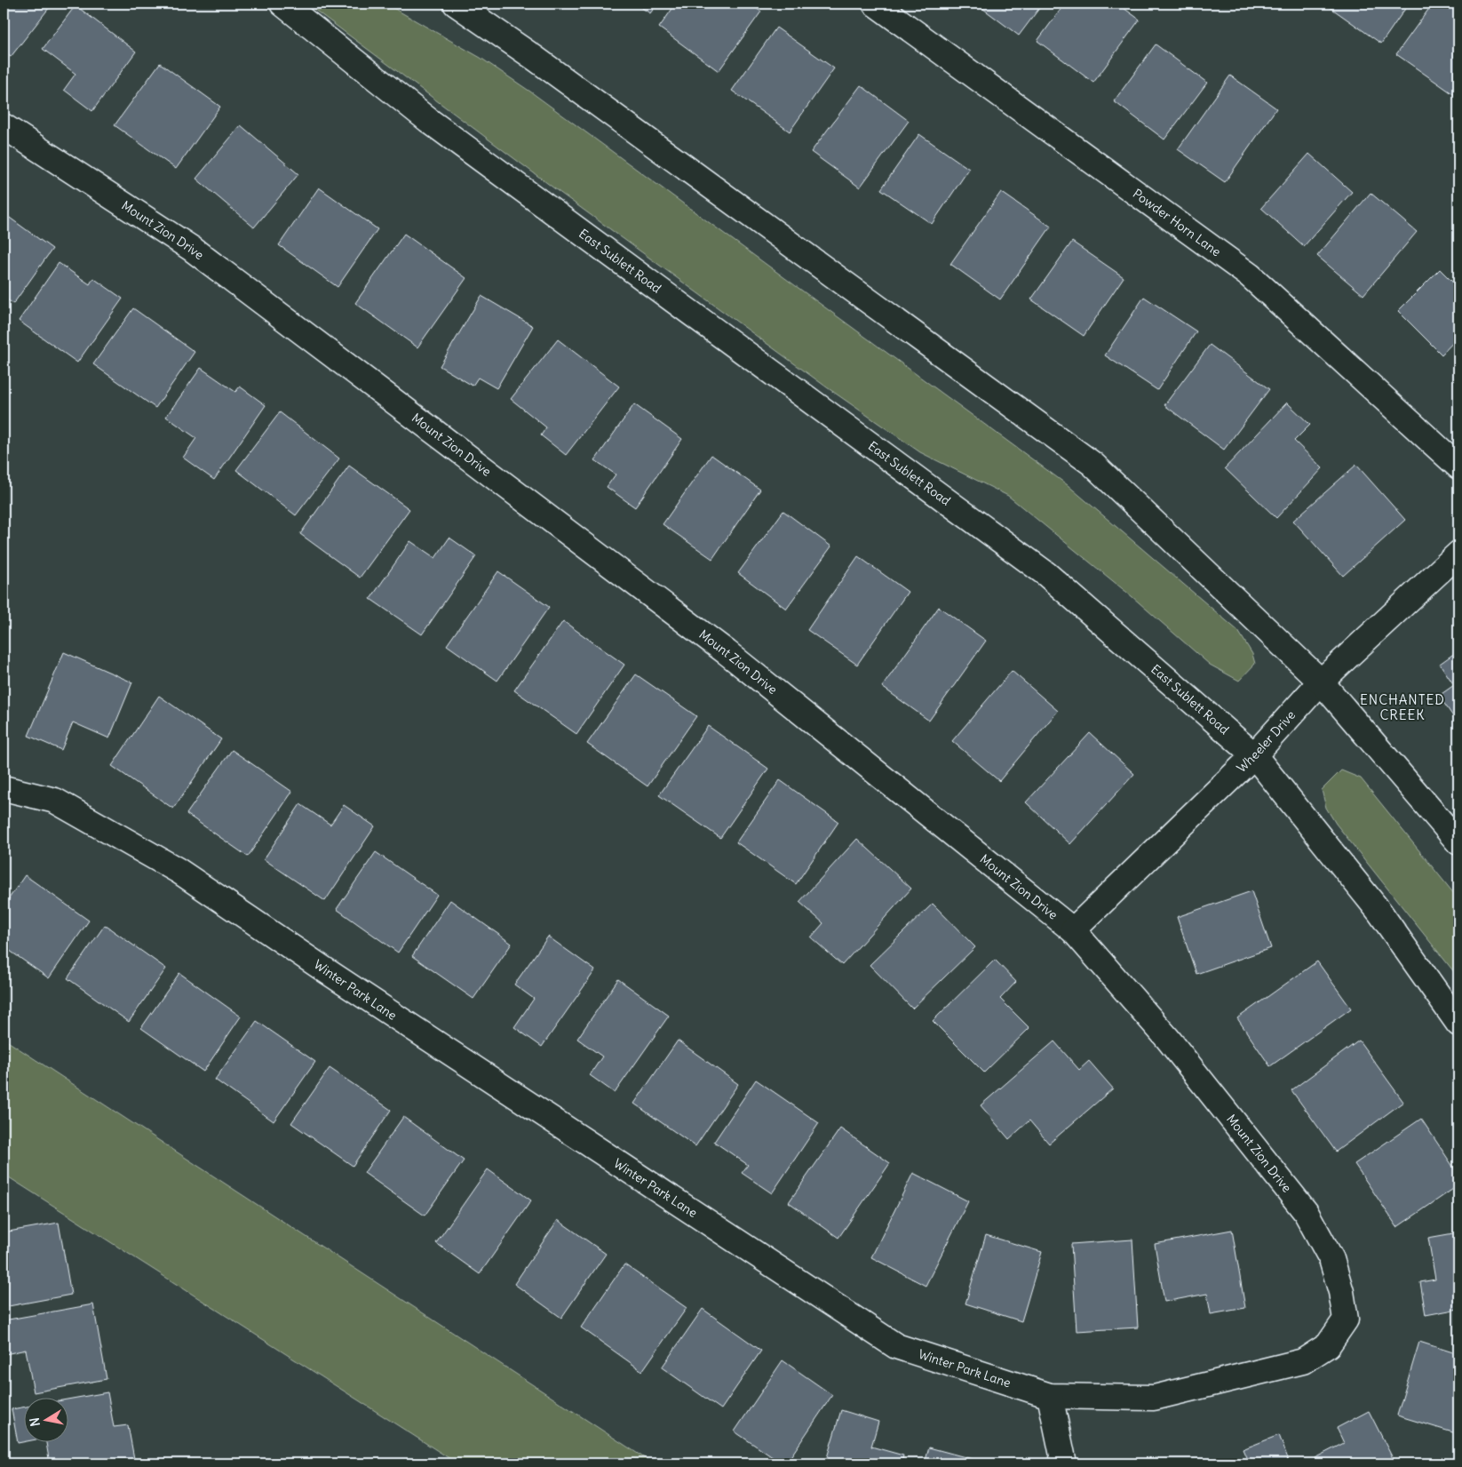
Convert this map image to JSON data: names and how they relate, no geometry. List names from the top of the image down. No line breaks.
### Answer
{"streets":{"street":["Powder Horn Lane","Mount Zion Drive","East Sublett Road","Wheeler Drive","Winter Park Lane"]},"crossings":[["Mount Zion Drive","Wheeler Drive"],["Mount Zion Drive","Winter Park Lane"],["East Sublett Road","Wheeler Drive"]],"districts":["ENCHANTED CREEK"],"north":"left"}
